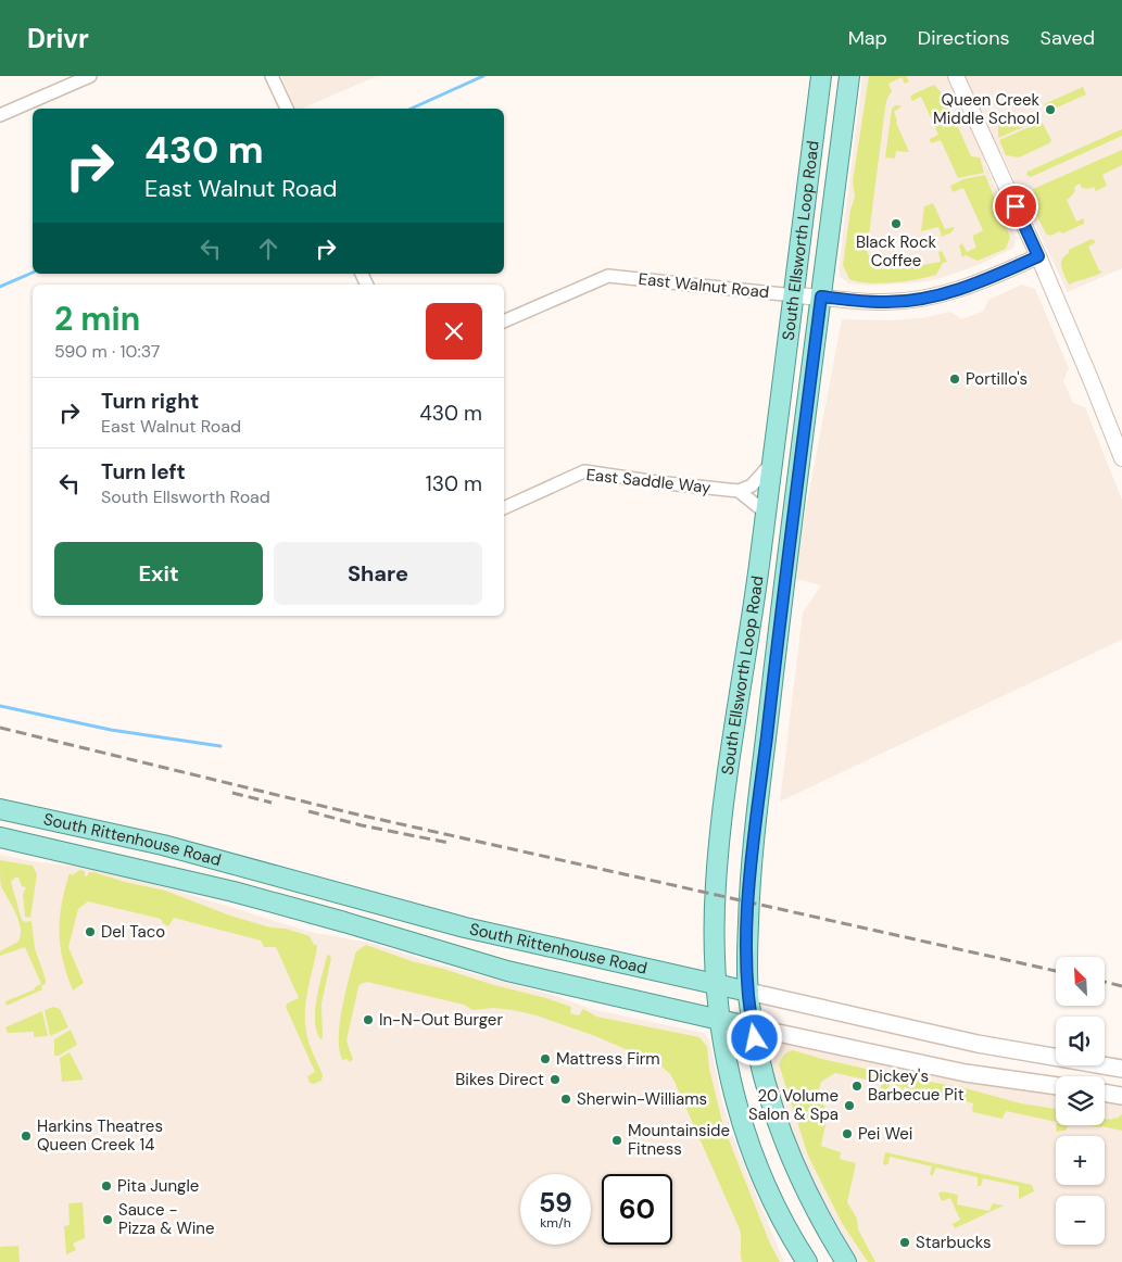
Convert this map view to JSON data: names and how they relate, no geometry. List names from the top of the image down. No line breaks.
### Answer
{"streets":{"main road":["South Ellsworth Loop Road","South Rittenhouse Road"],"street":["East Walnut Road","East Saddle Way"]},"crossings":[["South Ellsworth Loop Road","East Walnut Road"],["South Ellsworth Loop Road","South Rittenhouse Road"]],"places":["Queen Creek Middle School","Black Rock Coffee","Portillo's","Del Taco","In-N-Out Burger","Mattress Firm","Bikes Direct","Dickey's Barbecue Pit","Sherwin-Williams","20 Volume Salon & Spa","Pei Wei","Harkins Theatres Queen Creek 14","Mountainside Fitness","Pita Jungle","Sauce - Pizza & Wine","Starbucks"],"north":"top left","page":{"header":"Drivr","nav":["Map","Directions","Saved"],"turn":["430 m","East Walnut Road"],"heading":["2 min","590 m · 10:37"],"list":[{"name":"Turn right","note":"East Walnut Road","value":"430 m"},{"name":"Turn left","note":"South Ellsworth Road","value":"130 m"}],"buttons":["Exit","Share"],"map_buttons":["+","−"],"speed":"59 km/h","limit":"60"}}
